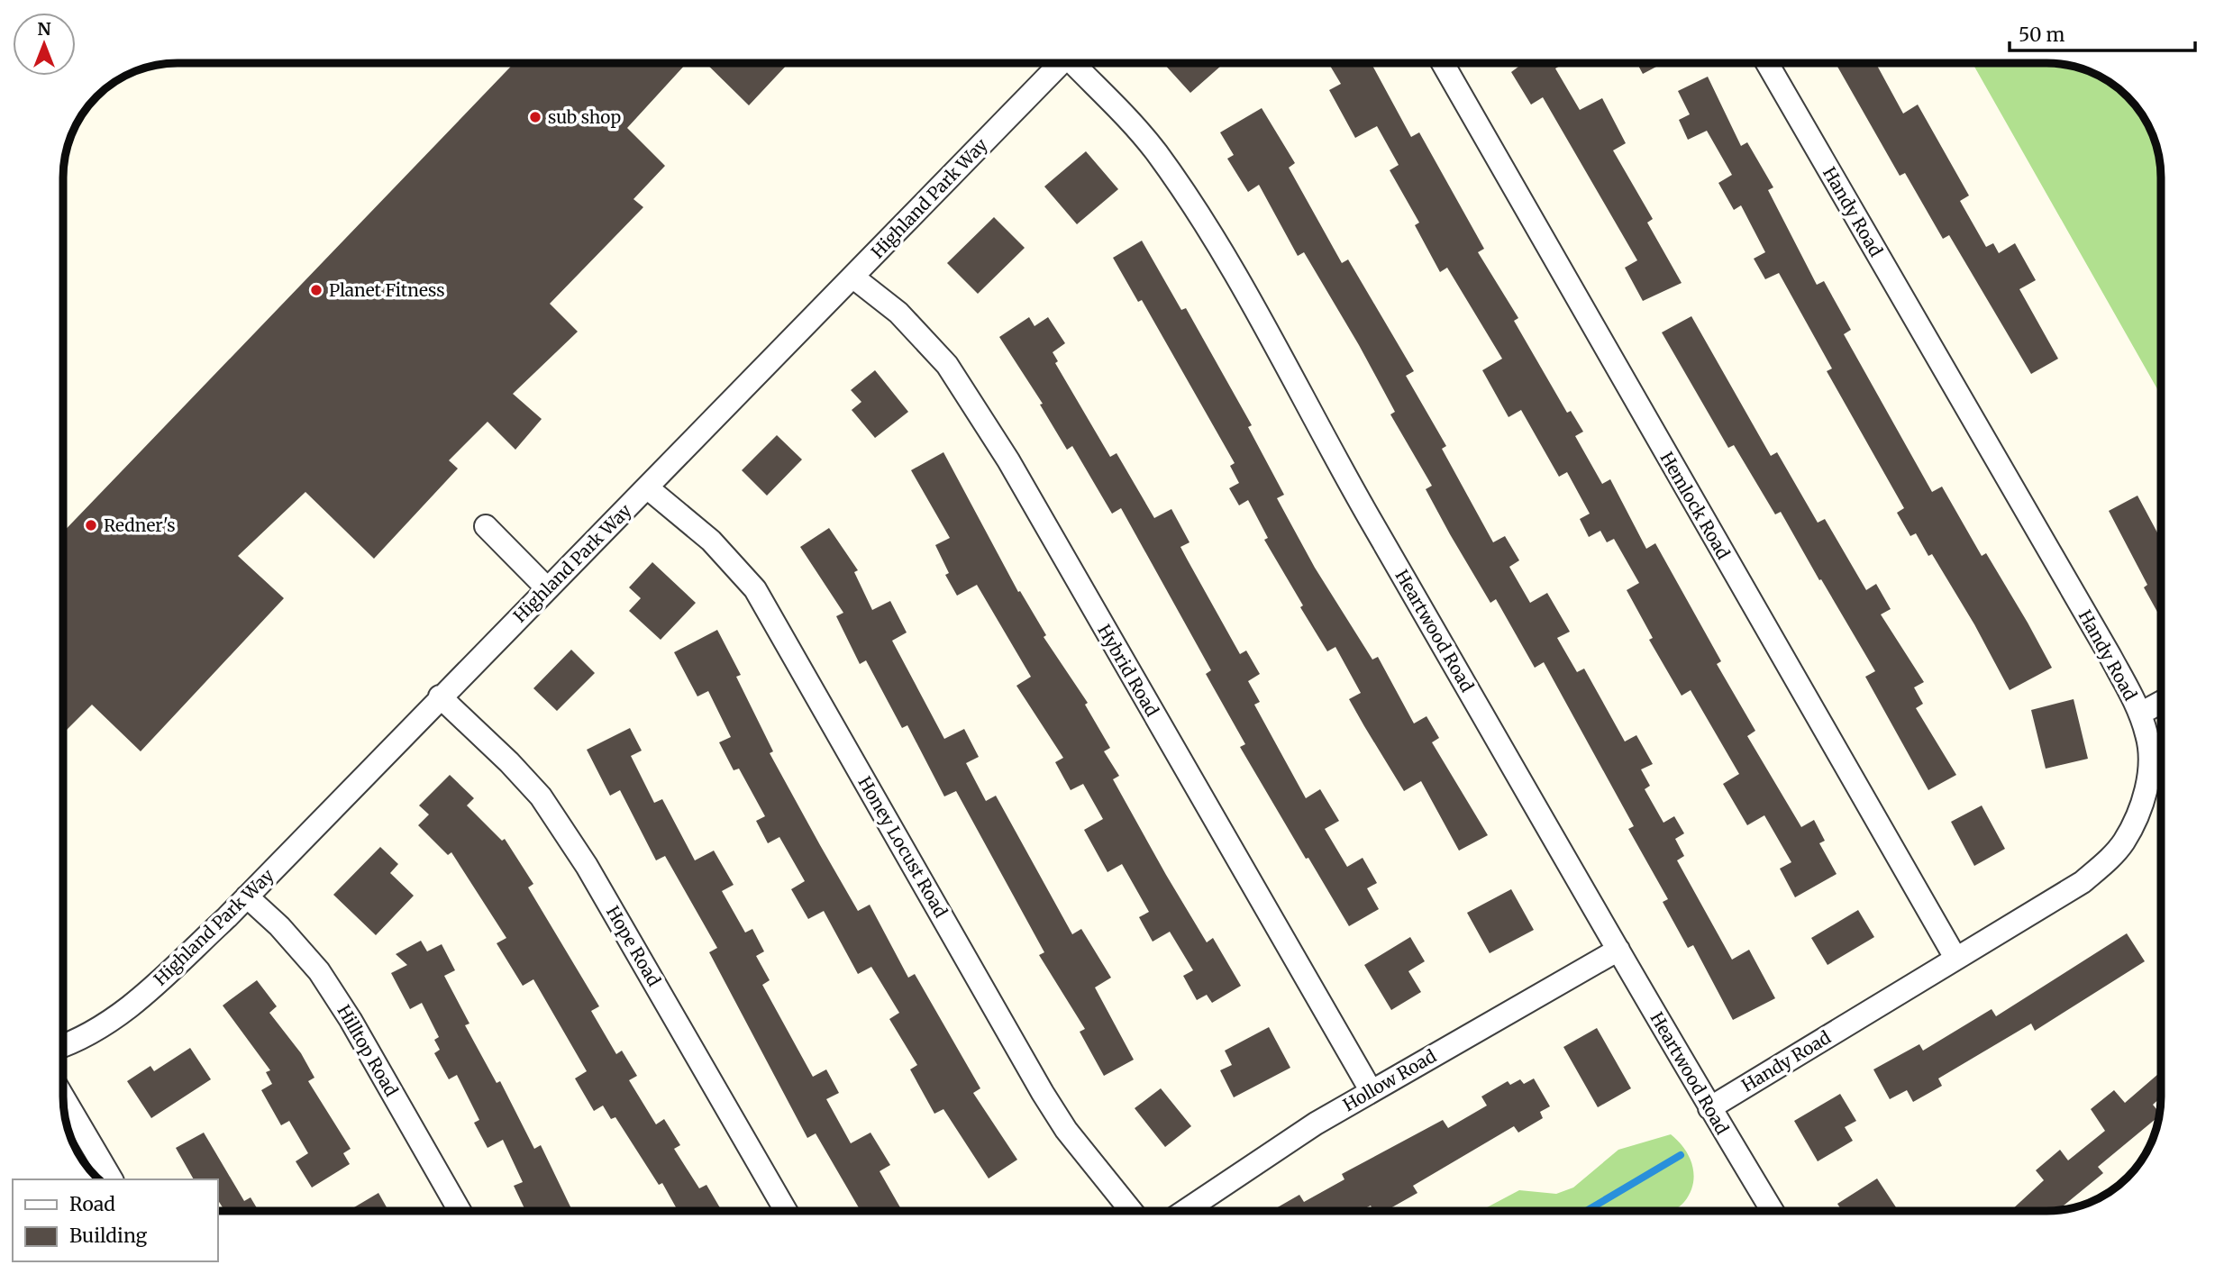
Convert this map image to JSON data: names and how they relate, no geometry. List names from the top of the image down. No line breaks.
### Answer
{"streets":{"street":["Highland Park Way","Handy Road","Hemlock Road","Heartwood Road","Hybrid Road","Honey Locust Road","Hope Road","Hilltop Road","Hollow Road"]},"crossings":[["Highland Park Way","Hybrid Road"],["Highland Park Way","Honey Locust Road"],["Highland Park Way","Hope Road"],["Highland Park Way","Hilltop Road"],["Handy Road","Hemlock Road"],["Handy Road","Heartwood Road"],["Heartwood Road","Hollow Road"],["Hybrid Road","Hollow Road"]],"places":["sub shop","Planet Fitness","Redner's"],"legend":["Road","Building"],"scale_bar":"50 m","north":"top"}
